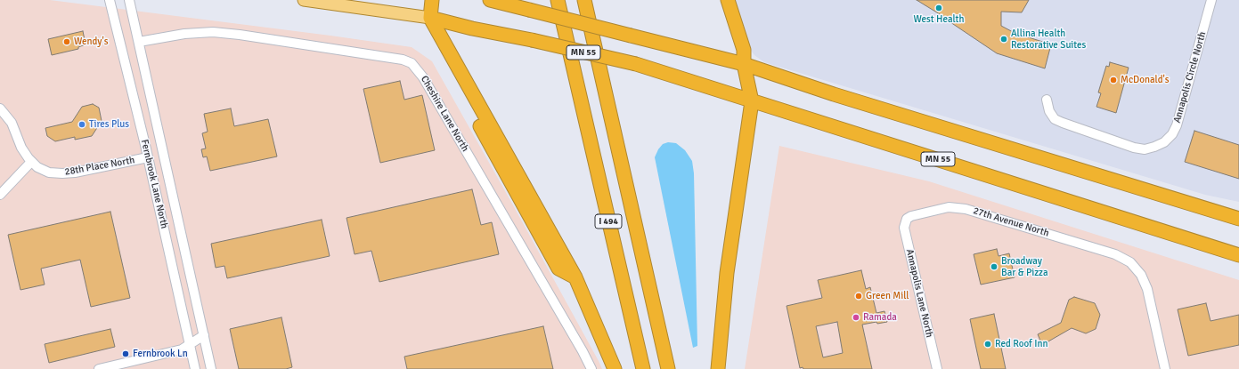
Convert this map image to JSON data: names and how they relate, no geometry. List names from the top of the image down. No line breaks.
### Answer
{"streets":{"highway":["MN 55","I 494"],"street":["Annapolis Circle North","Cheshire Lane North","28th Place North","Fernbrook Lane North","27th Avenue North","Annapolis Lane North"]},"crossings":[["Cheshire Lane North","Fernbrook Lane North"],["28th Place North","Fernbrook Lane North"],["27th Avenue North","Annapolis Lane North"]],"places":["West Health","Allina Health Restorative Suites","Wendy's","McDonald's","Tires Plus","Broadway Bar & Pizza","Green Mill","Ramada","Red Roof Inn","Fernbrook Ln"]}
